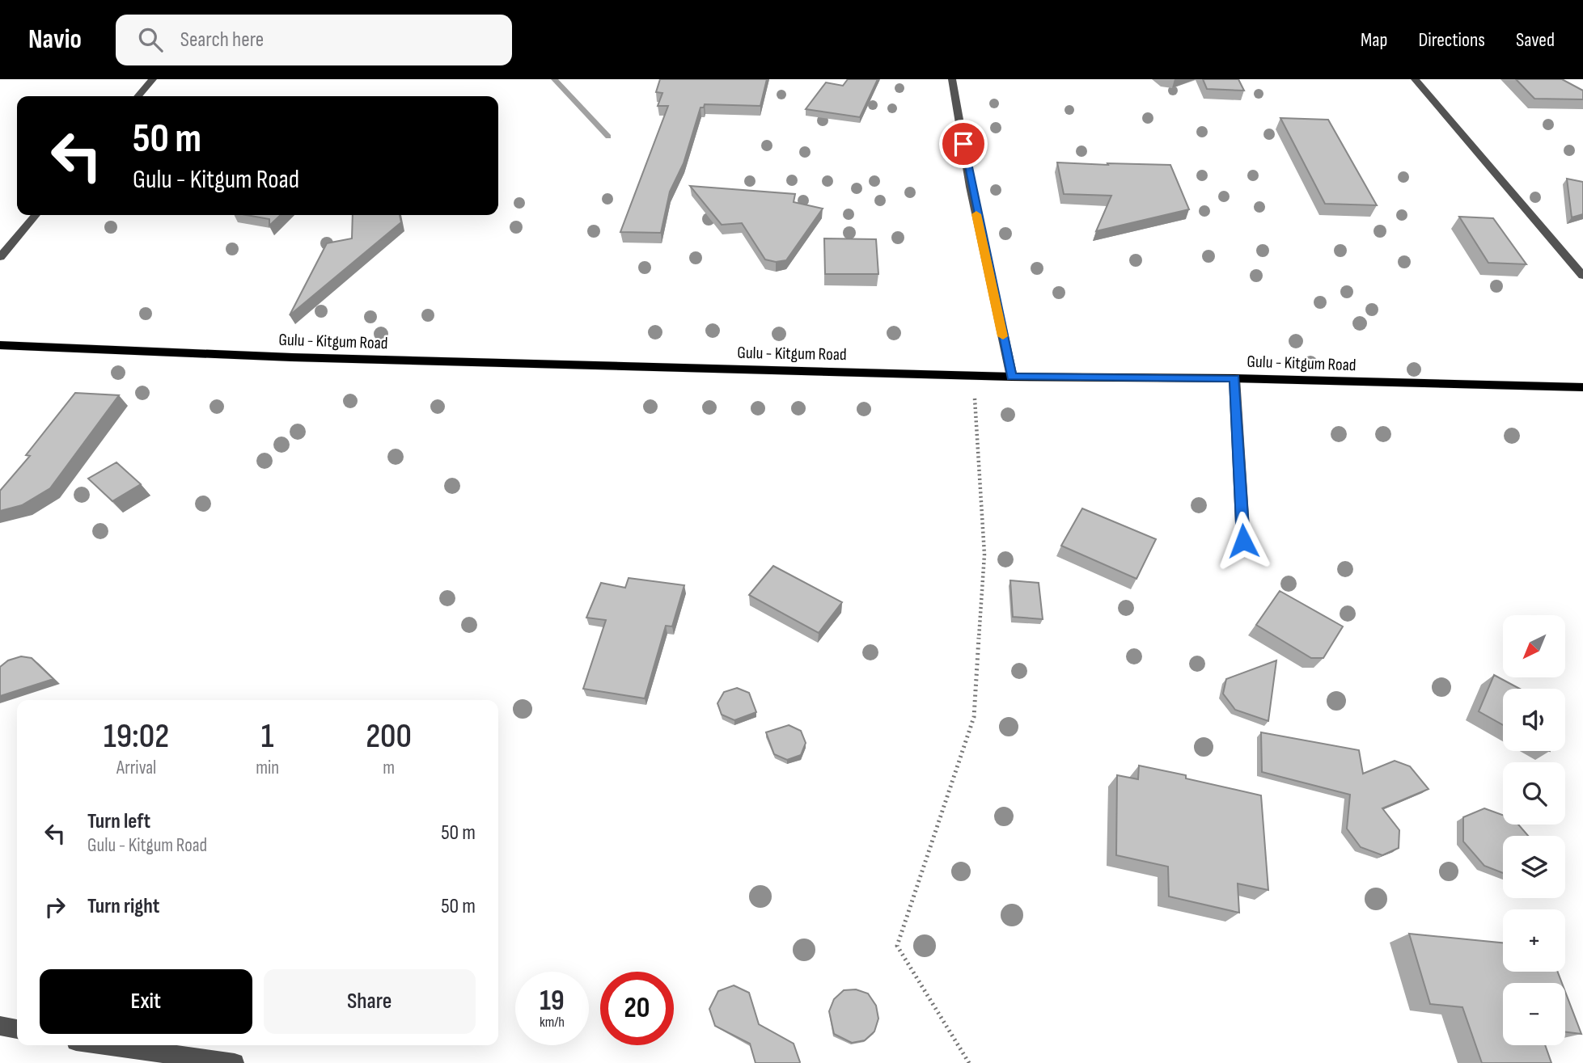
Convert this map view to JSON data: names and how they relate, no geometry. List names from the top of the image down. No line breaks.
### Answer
{"streets":{"main road":["Gulu - Kitgum Road"]},"north":"bottom left","page":{"header":"Navio","search":"Search here","nav":["Map","Directions","Saved"],"turn":["50 m","Gulu - Kitgum Road"],"map_buttons":["+","−"],"eta":["19:02","Arrival","1","min","200","m"],"list":[{"name":"Turn left","note":"Gulu - Kitgum Road","value":"50 m"},{"name":"Turn right","value":"50 m"}],"buttons":["Exit","Share"],"speed":"19 km/h","limit":"20"}}
